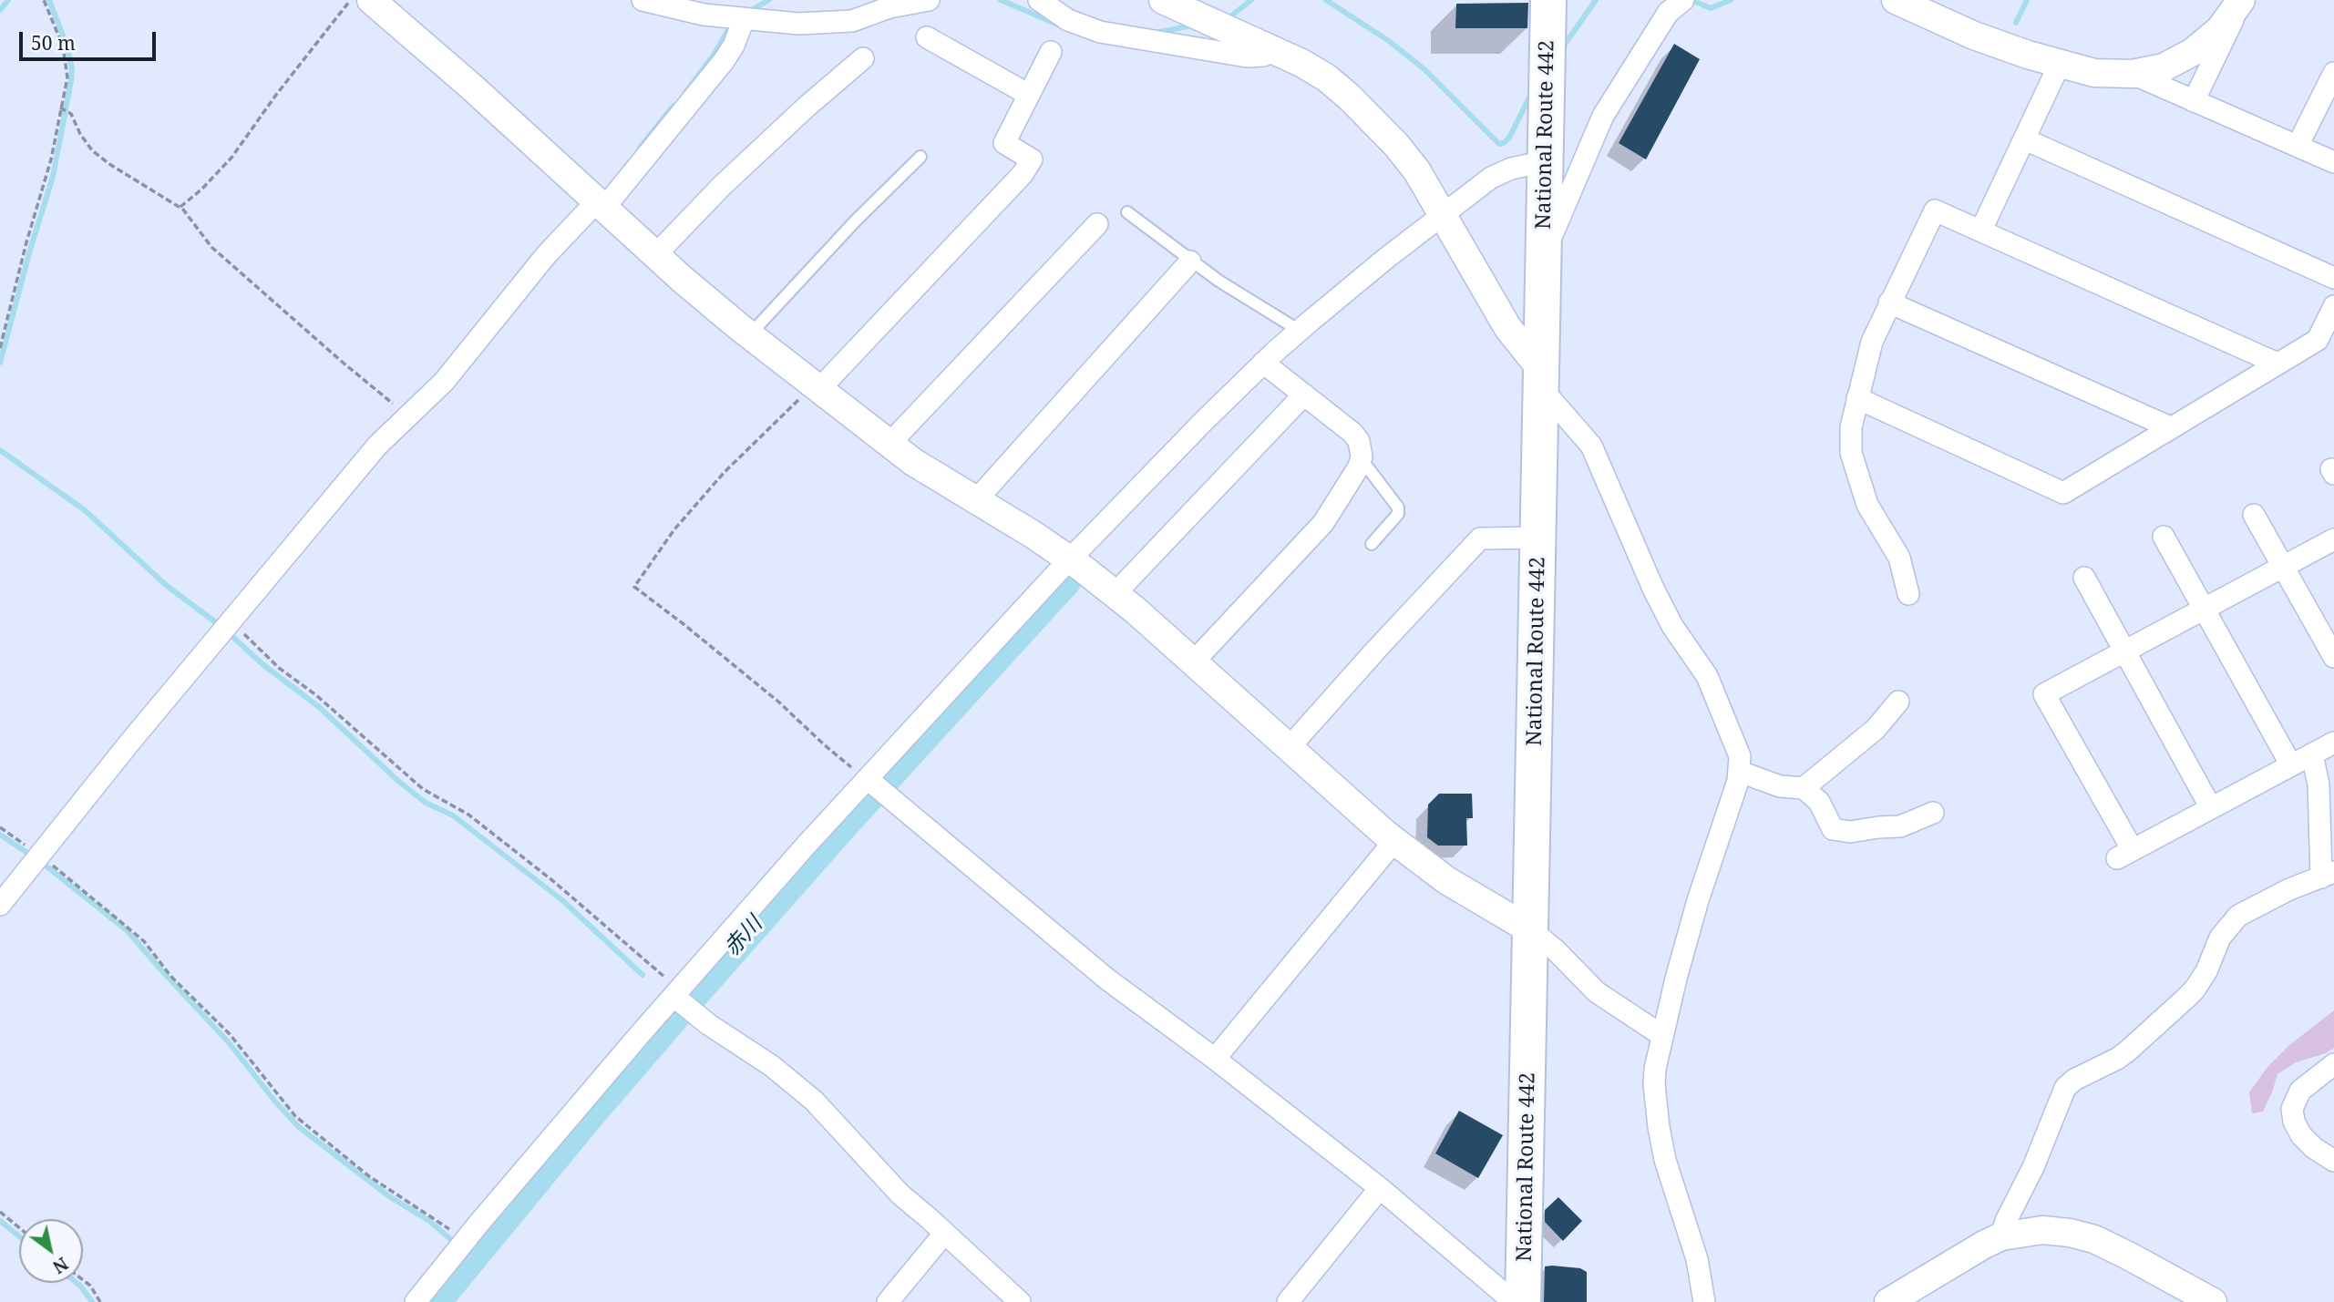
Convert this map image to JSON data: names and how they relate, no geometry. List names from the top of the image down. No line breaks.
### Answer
{"streets":{"highway":["National Route 442"]},"water":["赤川"],"scale_bar":"50 m","north":"bottom right"}
